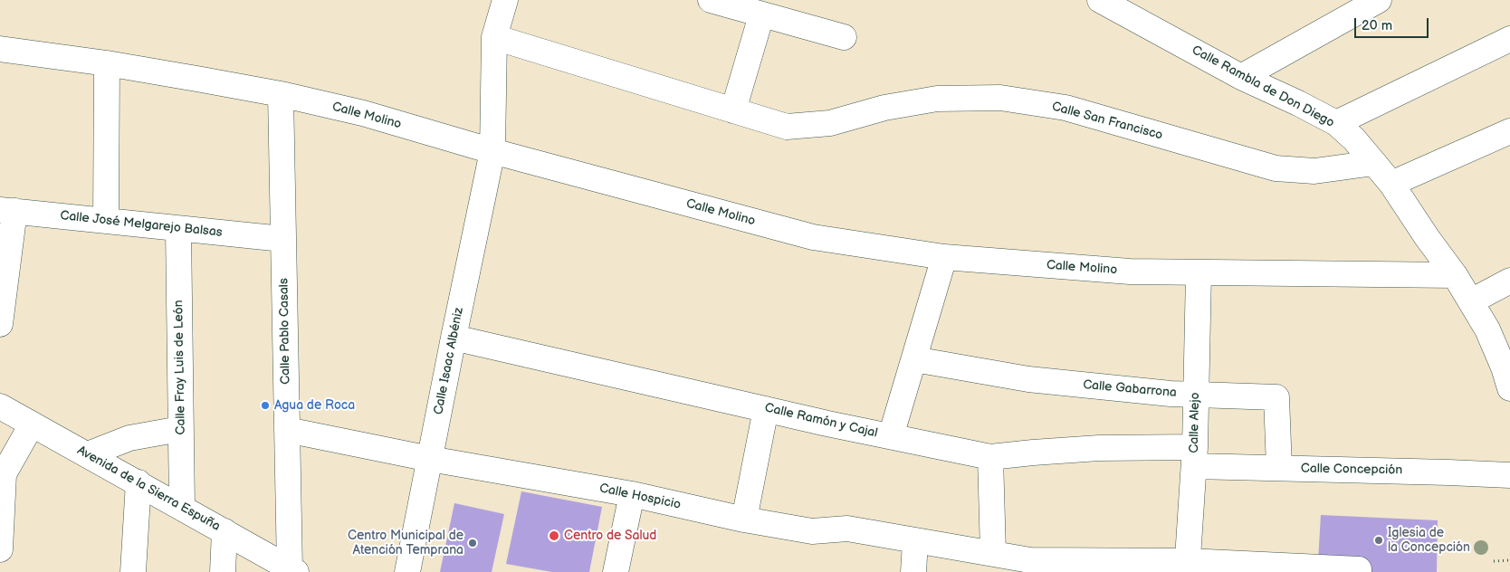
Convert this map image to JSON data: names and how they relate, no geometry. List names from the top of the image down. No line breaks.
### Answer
{"streets":{"street":["Calle Rambla de Don Diego","Calle Molino","Calle San Francisco","Calle José Melgarejo Balsas","Calle Pablo Casals","Calle Isaac Albéniz","Calle Fray Luis de León","Calle Gabarrona","Calle Ramón y Cajal","Calle Alejo","Calle Concepción","Avenida de la Sierra Espuña","Calle Hospicio"]},"crossings":[["Calle Rambla de Don Diego","Calle Molino"],["Calle Rambla de Don Diego","Calle San Francisco"],["Calle Molino","Calle Pablo Casals"],["Calle Molino","Calle Isaac Albéniz"],["Calle Molino","Calle Alejo"],["Calle San Francisco","Calle Isaac Albéniz"],["Calle José Melgarejo Balsas","Calle Pablo Casals"],["Calle José Melgarejo Balsas","Calle Fray Luis de León"],["Calle Pablo Casals","Avenida de la Sierra Espuña"],["Calle Pablo Casals","Calle Hospicio"],["Calle Isaac Albéniz","Calle Ramón y Cajal"],["Calle Isaac Albéniz","Calle Hospicio"],["Calle Fray Luis de León","Avenida de la Sierra Espuña"],["Calle Gabarrona","Calle Alejo"],["Calle Gabarrona","Calle Concepción"],["Calle Ramón y Cajal","Calle Alejo"],["Calle Ramón y Cajal","Calle Concepción"],["Calle Alejo","Calle Concepción"],["Calle Alejo","Calle Hospicio"]],"places":["Agua de Roca","Centro de Salud","Iglesia de la Concepción","Centro Municipal de Atención Temprana"],"scale_bar":"20 m"}
